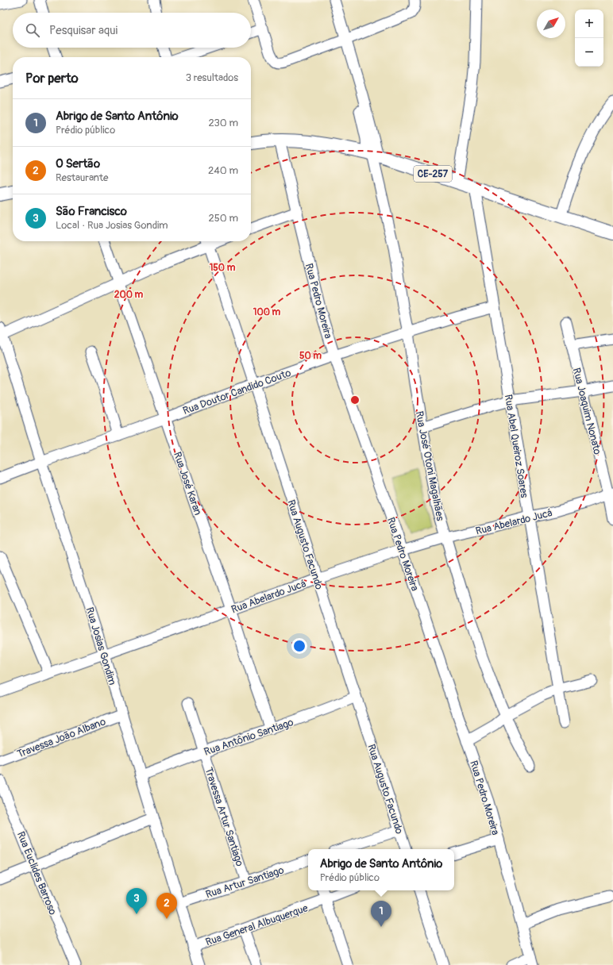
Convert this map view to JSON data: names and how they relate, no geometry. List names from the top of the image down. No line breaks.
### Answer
{"streets":{"main road":["CE-257"],"street":["Rua Pedro Moreira","Rua Doutor Candido Couto","Rua Joaquim Nonato","Rua Abel Queiroz Soares","Rua José Otoni Magalhães","Rua José Karan","Rua Abelardo Jucá","Rua Augusto Facundo","Rua Josias Gondim","Rua Antônio Santiago","Travessa João Albano","Travessa Artur Santiago","Rua Euclides Barroso","Rua Artur Santiago","Rua General Albuquerque"]},"crossings":[["CE-257","Rua Pedro Moreira"],["CE-257","Rua Abel Queiroz Soares"],["CE-257","Rua José Otoni Magalhães"],["Rua Pedro Moreira","Rua Doutor Candido Couto"],["Rua Pedro Moreira","Rua Abelardo Jucá"],["Rua Doutor Candido Couto","Rua Abel Queiroz Soares"],["Rua Doutor Candido Couto","Rua José Otoni Magalhães"],["Rua Doutor Candido Couto","Rua José Karan"],["Rua Doutor Candido Couto","Rua Augusto Facundo"],["Rua Doutor Candido Couto","Rua Josias Gondim"],["Rua Joaquim Nonato","Rua Abelardo Jucá"],["Rua Abel Queiroz Soares","Rua Abelardo Jucá"],["Rua José Otoni Magalhães","Rua Abelardo Jucá"],["Rua José Karan","Rua Abelardo Jucá"],["Rua José Karan","Rua Antônio Santiago"],["Rua Abelardo Jucá","Rua Augusto Facundo"],["Rua Abelardo Jucá","Rua Josias Gondim"],["Rua Augusto Facundo","Rua Antônio Santiago"],["Rua Josias Gondim","Rua Antônio Santiago"],["Rua Josias Gondim","Travessa João Albano"],["Rua Josias Gondim","Rua Artur Santiago"],["Rua Josias Gondim","Rua General Albuquerque"],["Rua Antônio Santiago","Travessa Artur Santiago"],["Travessa Artur Santiago","Rua Artur Santiago"]],"north":"top right","page":{"map_buttons":["+","−"],"search":"Pesquisar aqui","heading":["Por perto","3 resultados"],"list":[{"mark":"1","name":"Abrigo de Santo Antônio","note":"Prédio público","value":"230 m"},{"mark":"2","name":"O Sertão","note":"Restaurante","value":"240 m"},{"mark":"3","name":"São Francisco","note":"Local · Rua Josias Gondim","value":"250 m"}],"popup":["Abrigo de Santo Antônio","Prédio público"],"pins":["3","2","1"]},"rings":["150 m","200 m","100 m","50 m"]}
